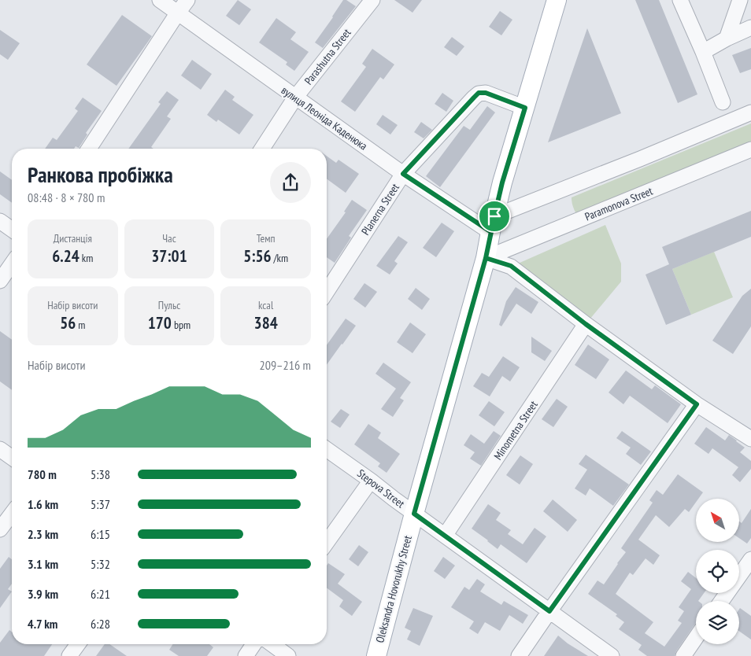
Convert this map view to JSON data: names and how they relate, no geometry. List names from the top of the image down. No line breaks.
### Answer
{"streets":{"main road":["Oleksandra Hovorukhy Street"],"street":["Parashutna Street","вулиця Леоніда Каденюка","Paramonova Street","Planerna Street","Minometna Street","Stepova Street"]},"crossings":[["Parashutna Street","вулиця Леоніда Каденюка"],["вулиця Леоніда Каденюка","Planerna Street"],["вулиця Леоніда Каденюка","Oleksandra Hovorukhy Street"],["Paramonova Street","Oleksandra Hovorukhy Street"],["Planerna Street","Oleksandra Hovorukhy Street"],["Minometna Street","Stepova Street"],["Stepova Street","Oleksandra Hovorukhy Street"]],"north":"top left","page":{"heading":["Ранкова пробіжка","08:48 · 8 × 780 m"],"stats":[["Дистанція","6.24 km"],["Час","37:01"],["Темп","5:56 /km"],["Набір висоти","56 m"],["Пульс","170 bpm"],["kcal","384"]],"chart":["Набір висоти","209–216 m"],"list":[{"name":"780 m","note":"5:38"},{"name":"1.6 km","note":"5:37"},{"name":"2.3 km","note":"6:15"},{"name":"3.1 km","note":"5:32"},{"name":"3.9 km","note":"6:21"},{"name":"4.7 km","note":"6:28"}]}}
